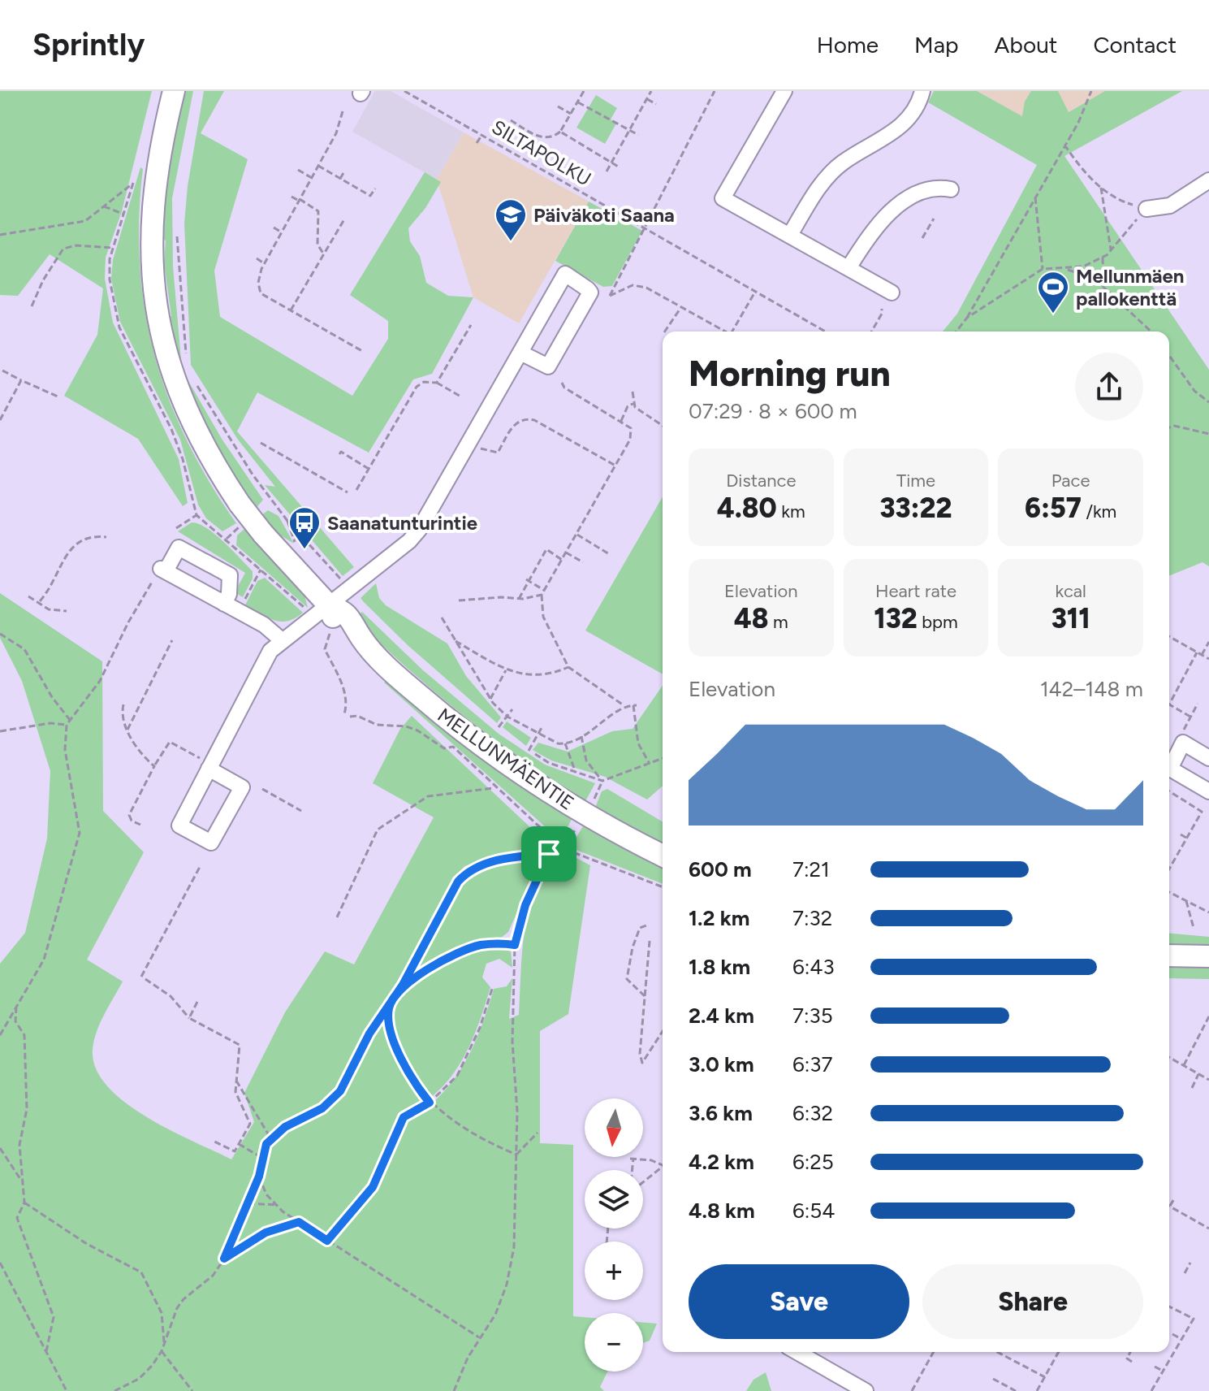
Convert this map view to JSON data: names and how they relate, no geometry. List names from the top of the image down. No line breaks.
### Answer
{"streets":{"main road":["MELLUNMÄENTIE"],"path":["SILTAPOLKU"]},"places":{"school or university":["Päiväkoti Saana"],"sports":["Mellunmäen pallokenttä"],"bus stop":["Saanatunturintie"]},"north":"bottom","page":{"header":"Sprintly","nav":["Home","Map","About","Contact"],"heading":["Morning run","07:29 · 8 × 600 m"],"stats":[["Distance","4.80 km"],["Time","33:22"],["Pace","6:57 /km"],["Elevation","48 m"],["Heart rate","132 bpm"],["kcal","311"]],"chart":["Elevation","142–148 m"],"list":[{"name":"600 m","note":"7:21"},{"name":"1.2 km","note":"7:32"},{"name":"1.8 km","note":"6:43"},{"name":"2.4 km","note":"7:35"},{"name":"3.0 km","note":"6:37"},{"name":"3.6 km","note":"6:32"},{"name":"4.2 km","note":"6:25"},{"name":"4.8 km","note":"6:54"}],"map_buttons":["+","−"],"buttons":["Save","Share"]}}
